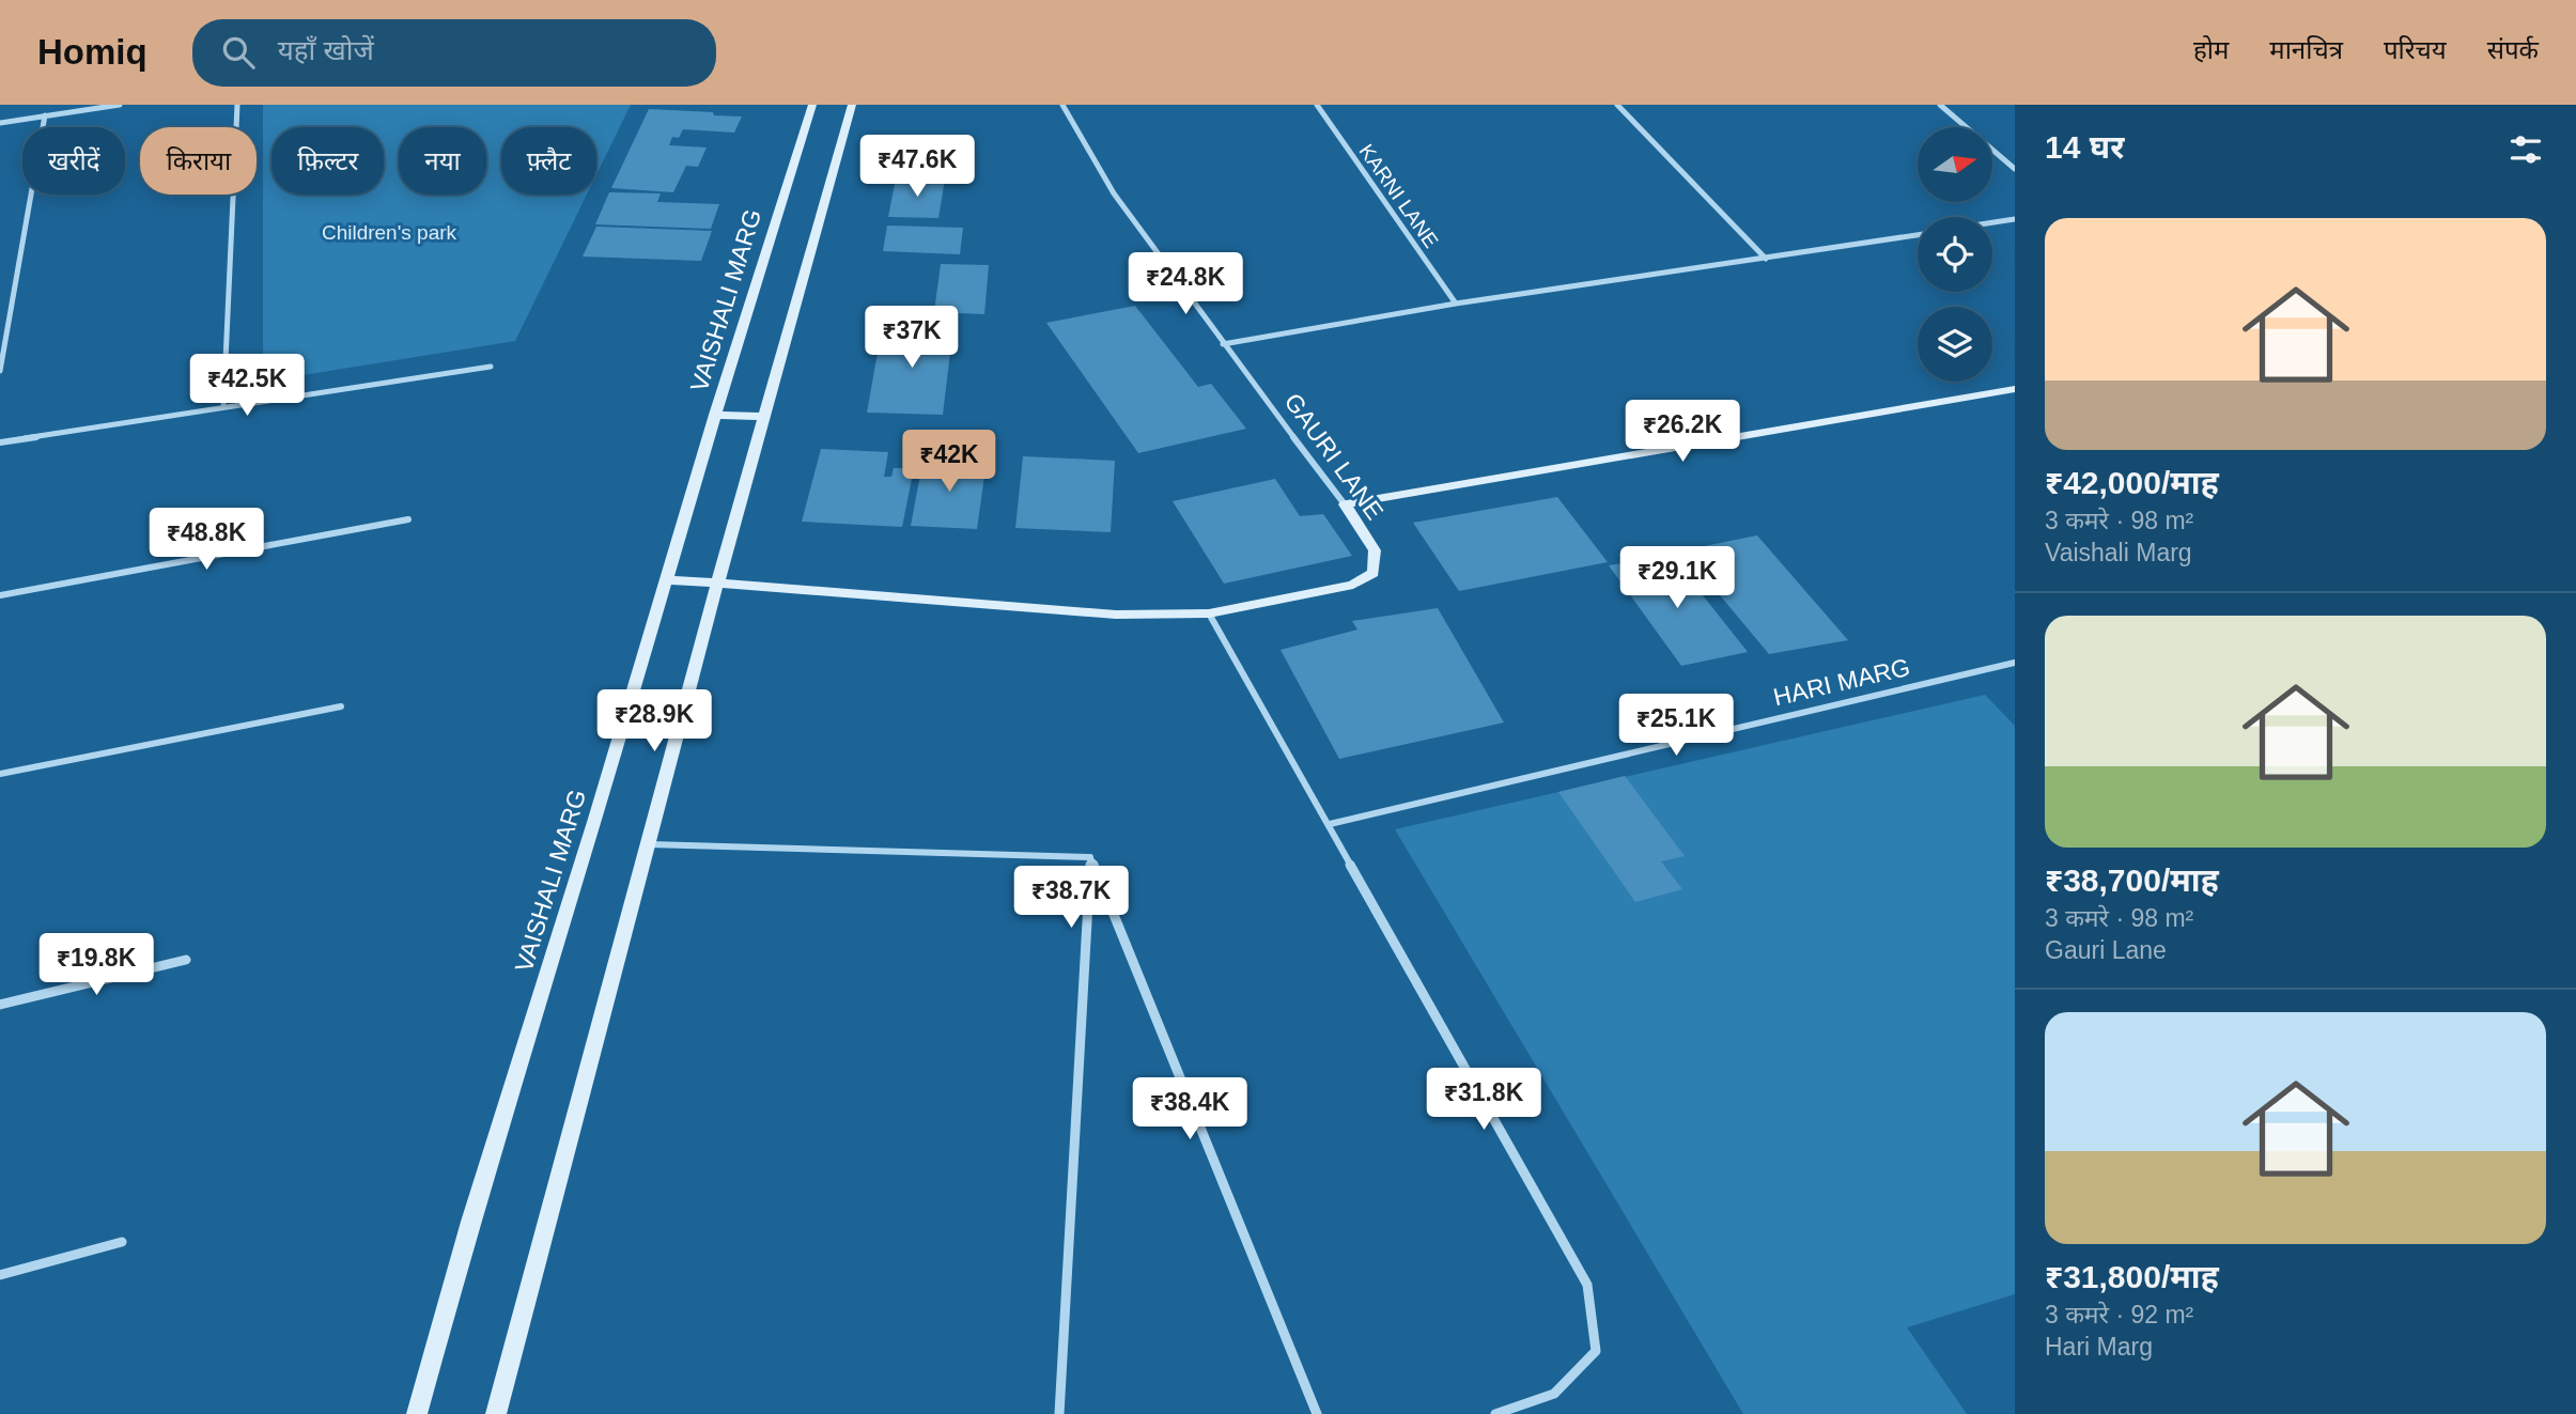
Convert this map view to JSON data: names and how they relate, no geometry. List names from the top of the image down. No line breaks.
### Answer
{"streets":{"street":["KARNI LANE","VAISHALI MARG","GAURI LANE","HARI MARG"]},"parks":["Children's park"],"north":"right","page":{"header":"Homiq","search":"यहाँ खोजें","nav":["होम","मानचित्र","परिचय","संपर्क"],"heading":"14 घर","chip":["खरीदें","किराया","फ़िल्टर","नया","फ़्लैट"],"price":["₹47.6K","₹24.8K","₹37K","₹42.5K","₹26.2K","₹42K","₹48.8K","₹29.1K","₹28.9K","₹25.1K","₹38.7K","₹19.8K","₹31.8K","₹38.4K"],"list":[{"name":"₹42,000/माह","note":"3 कमरे · 98 m² · Vaishali Marg"},{"name":"₹38,700/माह","note":"3 कमरे · 98 m² · Gauri Lane"},{"name":"₹31,800/माह","note":"3 कमरे · 92 m² · Hari Marg"}]}}
